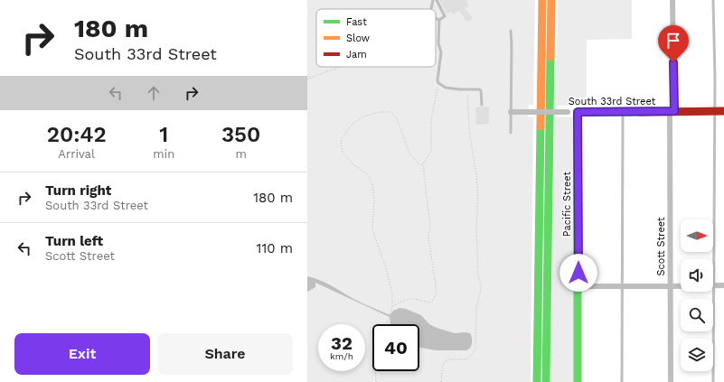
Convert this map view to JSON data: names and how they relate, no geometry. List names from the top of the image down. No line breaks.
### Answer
{"streets":{"main road":["South 33rd Street","Pacific Street"],"street":["Scott Street"]},"crossings":[["South 33rd Street","Pacific Street"],["South 33rd Street","Scott Street"]],"legend":["Fast","Slow","Jam"],"north":"right","page":{"turn":["180 m","South 33rd Street"],"eta":["20:42","Arrival","1","min","350","m"],"list":[{"name":"Turn right","note":"South 33rd Street","value":"180 m"},{"name":"Turn left","note":"Scott Street","value":"110 m"}],"speed":"32 km/h","limit":"40","buttons":["Exit","Share"]}}
